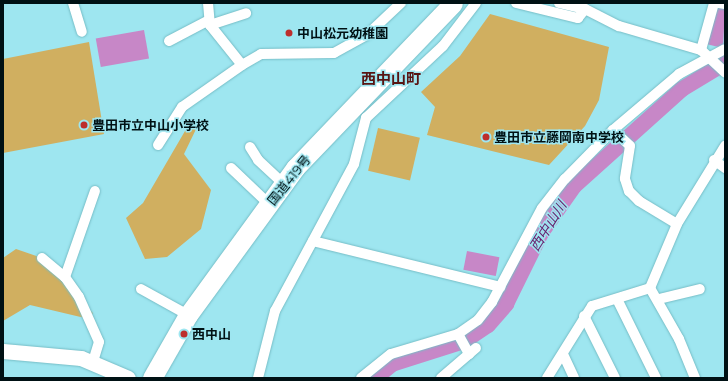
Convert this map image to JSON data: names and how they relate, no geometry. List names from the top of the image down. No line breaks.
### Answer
{"streets":{"highway":["国道419号"]},"districts":["西中山町"],"water":["西中山川"],"places":["中山松元幼稚園","豊田市立中山小学校","豊田市立藤岡南中学校","西中山"]}
